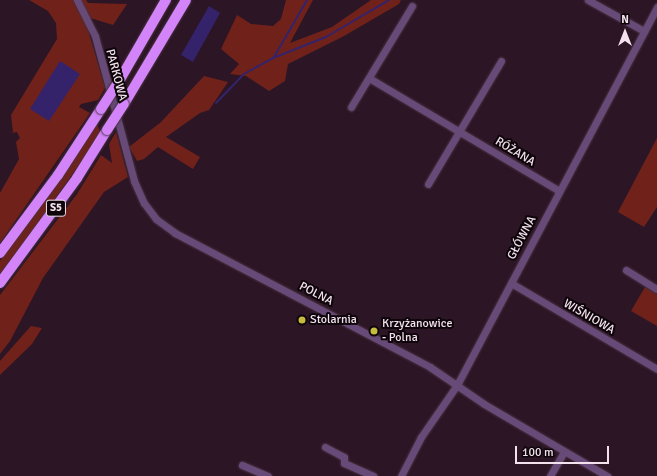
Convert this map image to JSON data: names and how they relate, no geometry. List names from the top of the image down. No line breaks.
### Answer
{"streets":{"highway":["S5"],"street":["PARKOWA","RÓŻANA","GŁÓWNA","POLNA","WIŚNIOWA"]},"crossings":[["PARKOWA","POLNA"],["RÓŻANA","GŁÓWNA"],["GŁÓWNA","POLNA"],["GŁÓWNA","WIŚNIOWA"]],"places":["Stolarnia","Krzyżanowice - Polna"],"scale_bar":"100 m","north":"top"}
